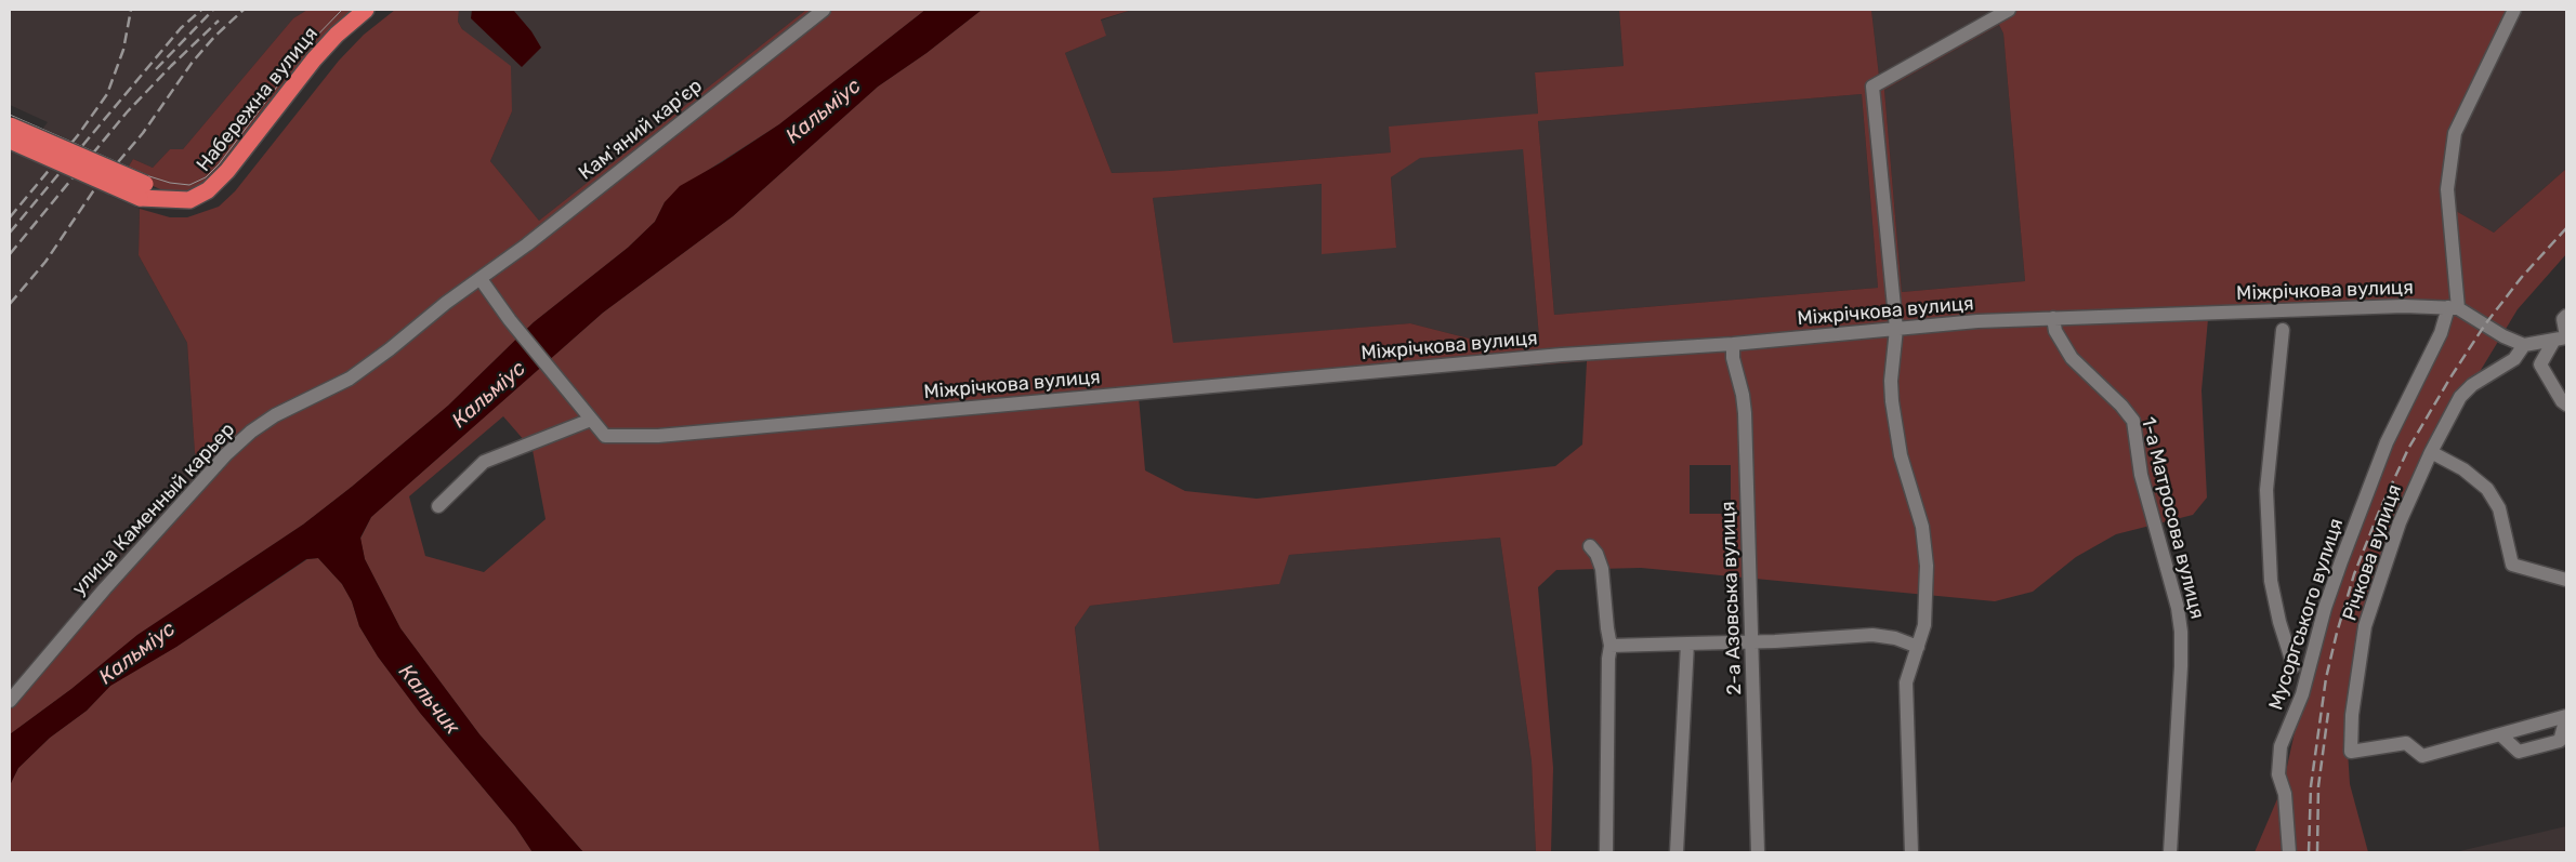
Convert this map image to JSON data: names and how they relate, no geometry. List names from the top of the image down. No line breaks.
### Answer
{"streets":{"highway":["Набережна вулиця"],"street":["Кам'яний кар'єр","Міжрічкова вулиця","улица Каменный карьер","1-а Матросова вулиця","Річкова вулиця","2-а Азовська вулиця","Мусоргського вулиця"]},"crossings":[["Кам'яний кар'єр","Міжрічкова вулиця"],["Кам'яний кар'єр","улица Каменный карьер"],["Міжрічкова вулиця","улица Каменный карьер"],["Міжрічкова вулиця","1-а Матросова вулиця"],["Міжрічкова вулиця","Річкова вулиця"],["Міжрічкова вулиця","2-а Азовська вулиця"],["Міжрічкова вулиця","Мусоргського вулиця"]],"water":["Кальміус","Кальчик"]}
